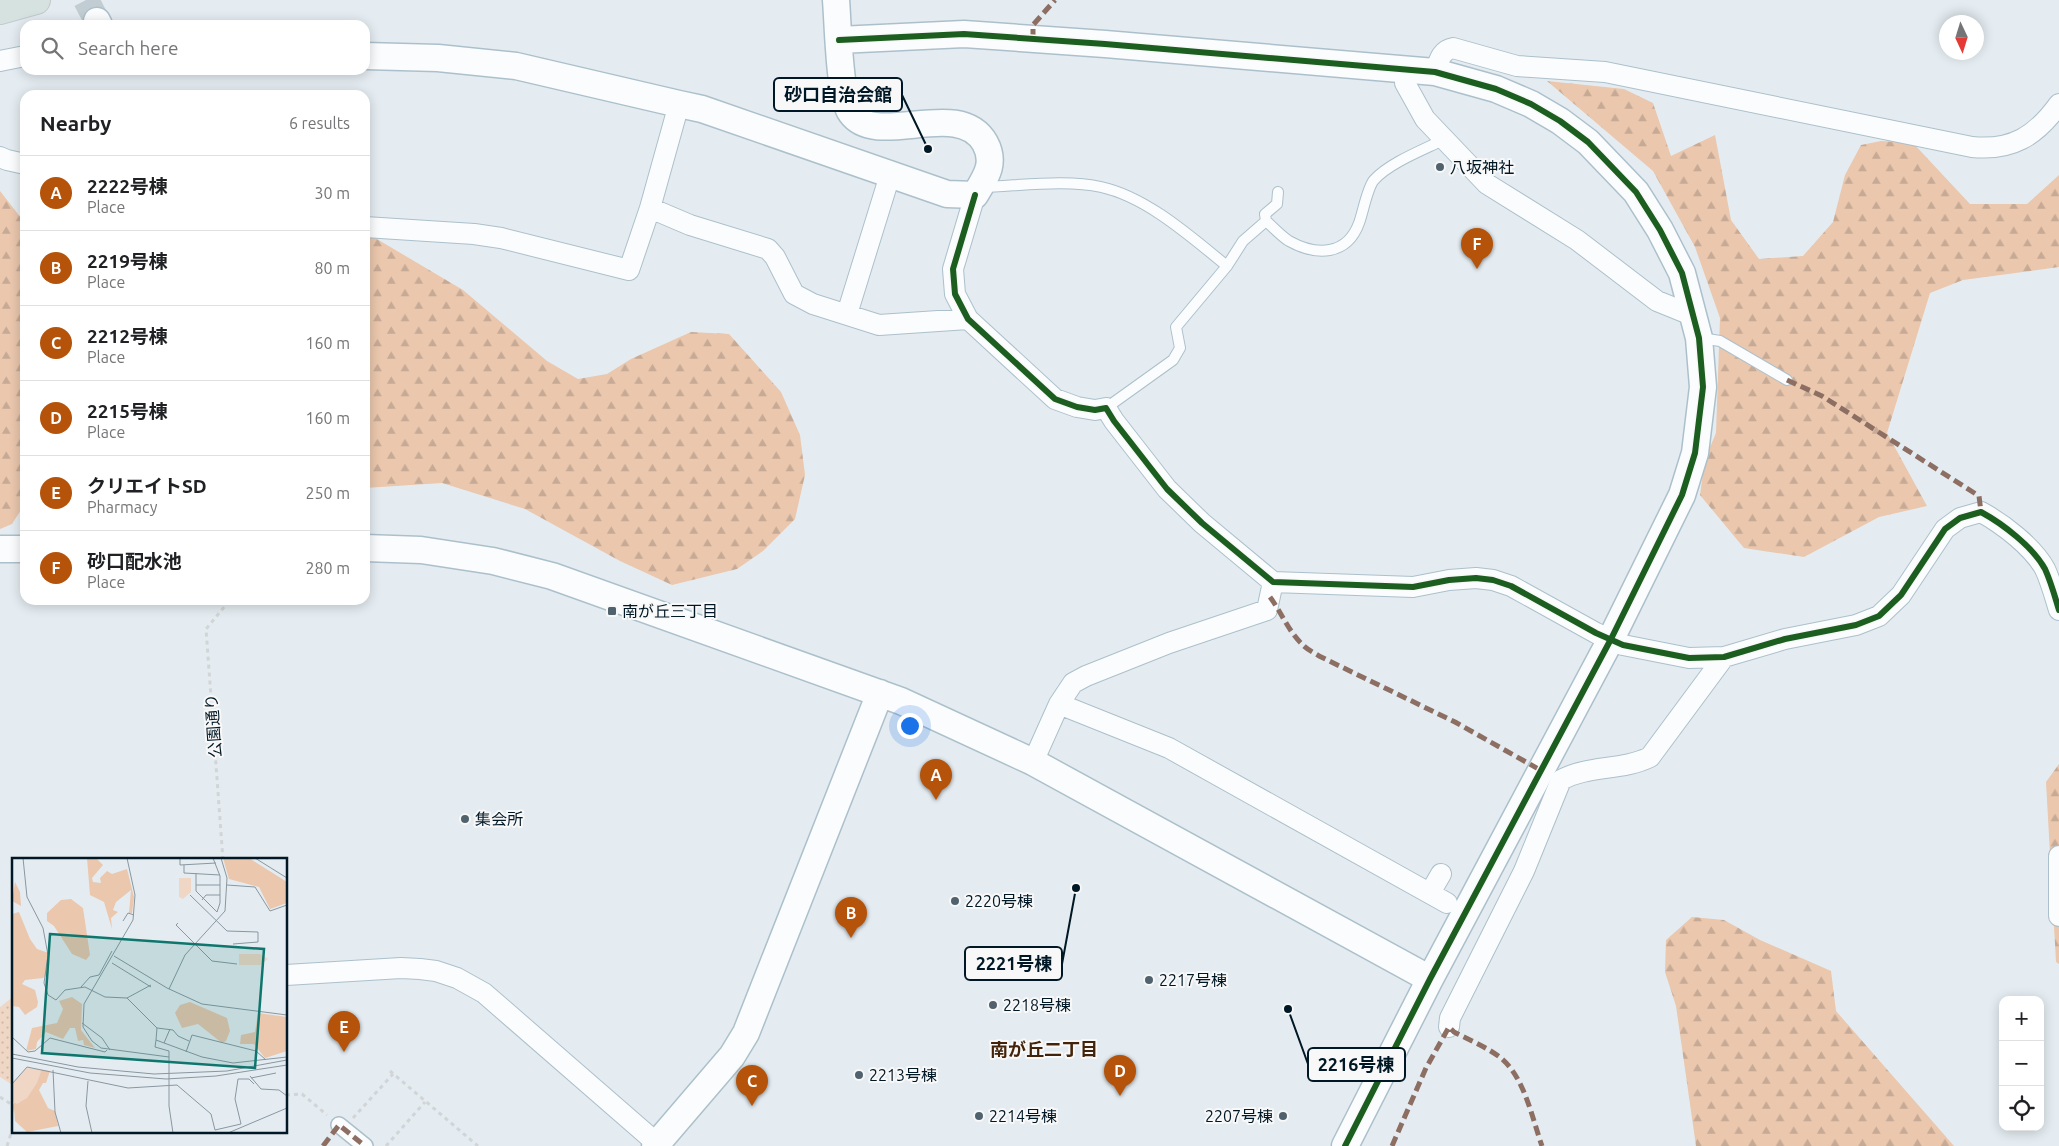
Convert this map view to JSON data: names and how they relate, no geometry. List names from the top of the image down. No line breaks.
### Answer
{"streets":{"path":["公園通り"]},"districts":["南が丘二丁目"],"places":{"other":["砂口自治会館","八坂神社","集会所","2221号棟","2220号棟","2217号棟","2218号棟","2216号棟","2213号棟","2214号棟","2207号棟"],"transit":["南が丘三丁目"]},"north":"bottom","page":{"search":"Search here","heading":["Nearby","6 results"],"list":[{"mark":"A","name":"2222号棟","note":"Place","value":"30 m"},{"mark":"B","name":"2219号棟","note":"Place","value":"80 m"},{"mark":"C","name":"2212号棟","note":"Place","value":"160 m"},{"mark":"D","name":"2215号棟","note":"Place","value":"160 m"},{"mark":"E","name":"クリエイトSD","note":"Pharmacy","value":"250 m"},{"mark":"F","name":"砂口配水池","note":"Place","value":"280 m"}],"pins":["F","A","B","E","D","C"],"map_buttons":["+","−"]}}
